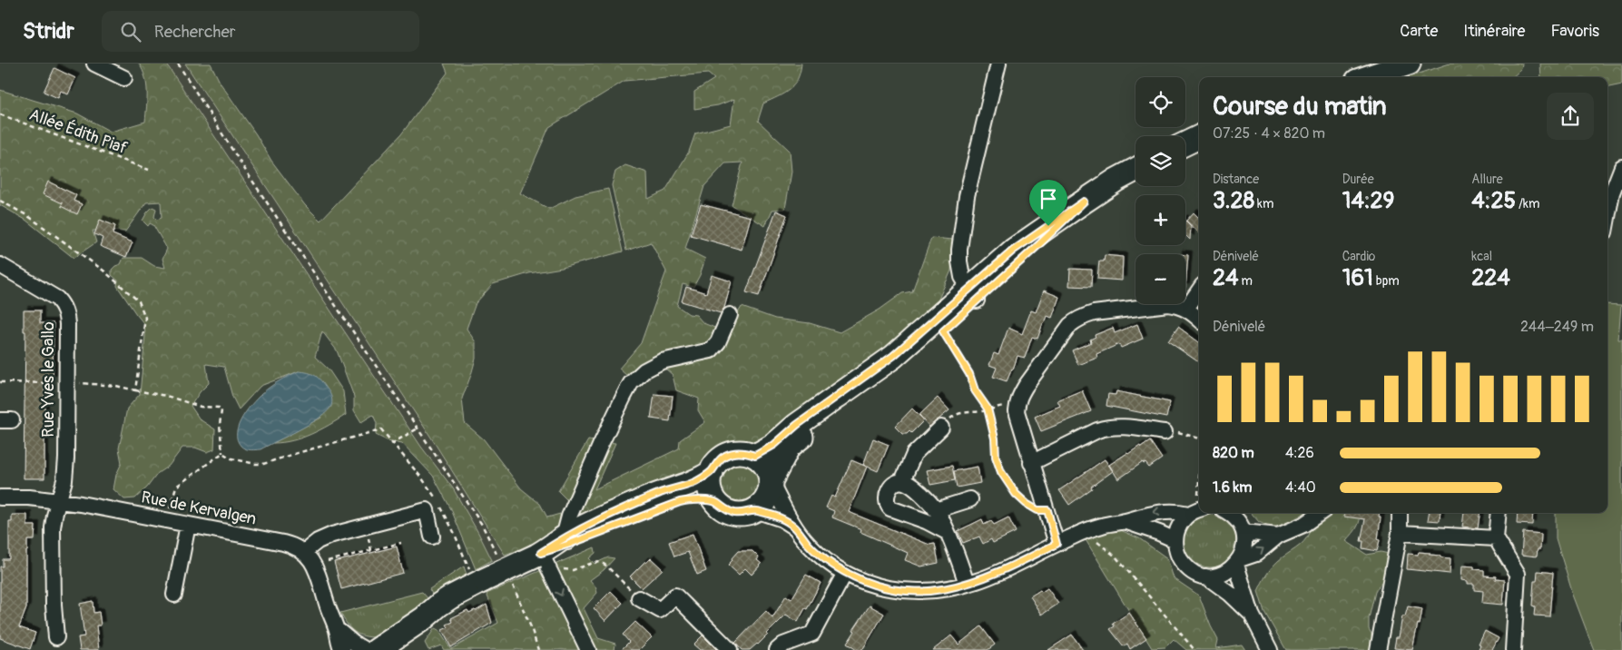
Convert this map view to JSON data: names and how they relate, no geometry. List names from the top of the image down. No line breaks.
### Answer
{"streets":{"street":["Rue Yves le Gallo","Rue de Kervalgen"],"path":["Allée Édith Piaf"]},"crossings":[["Rue Yves le Gallo","Rue de Kervalgen"]],"page":{"header":"Stridr","search":"Rechercher","nav":["Carte","Itinéraire","Favoris"],"map_buttons":["+","−"],"heading":["Course du matin","07:25 · 4 × 820 m"],"stats":[["Distance","3.28 km"],["Durée","14:29"],["Allure","4:25 /km"],["Dénivelé","24 m"],["Cardio","161 bpm"],["kcal","224"]],"chart":["Dénivelé","244–249 m"],"list":[{"name":"820 m","note":"4:26"},{"name":"1.6 km","note":"4:40"}]}}
